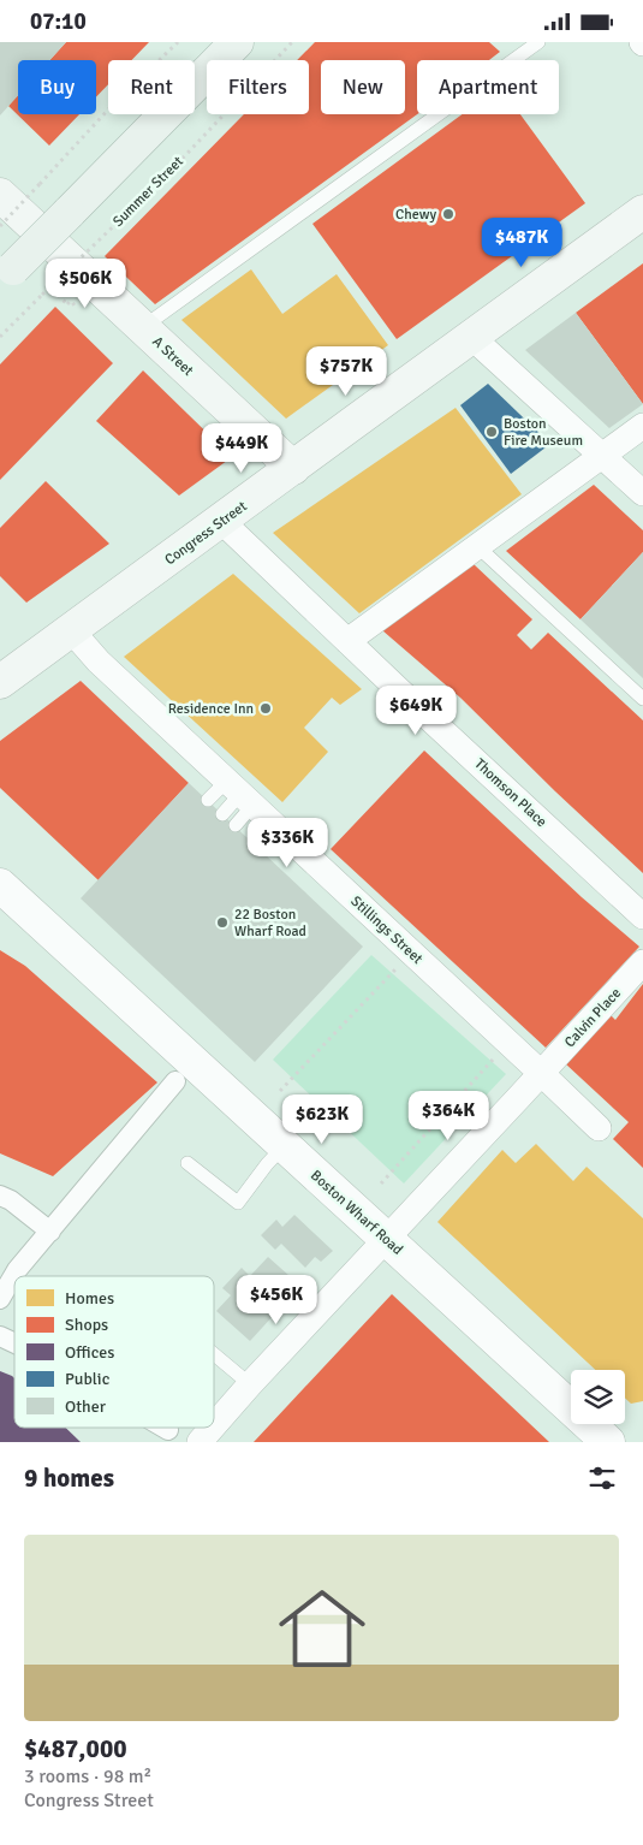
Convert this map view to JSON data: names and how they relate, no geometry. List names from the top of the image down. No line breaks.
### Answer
{"streets":{"main road":["A Street","Congress Street"],"street":["Thomson Place","Stillings Street","Calvin Place","Boston Wharf Road"],"path":["Summer Street"]},"crossings":[["A Street","Congress Street"],["Congress Street","Thomson Place"],["Congress Street","Stillings Street"],["Stillings Street","Calvin Place"],["Calvin Place","Boston Wharf Road"]],"places":["Chewy","Boston Fire Museum","Residence Inn","22 Boston Wharf Road"],"legend":["Homes","Shops","Offices","Public","Other"],"page":{"status":"07:10","chip":["Buy","Rent","Filters","New","Apartment"],"price":["$487K","$506K","$757K","$449K","$649K","$336K","$364K","$623K","$456K"],"heading":"9 homes","list":[{"name":"$487,000","note":"3 rooms · 98 m² · Congress Street"}]}}
